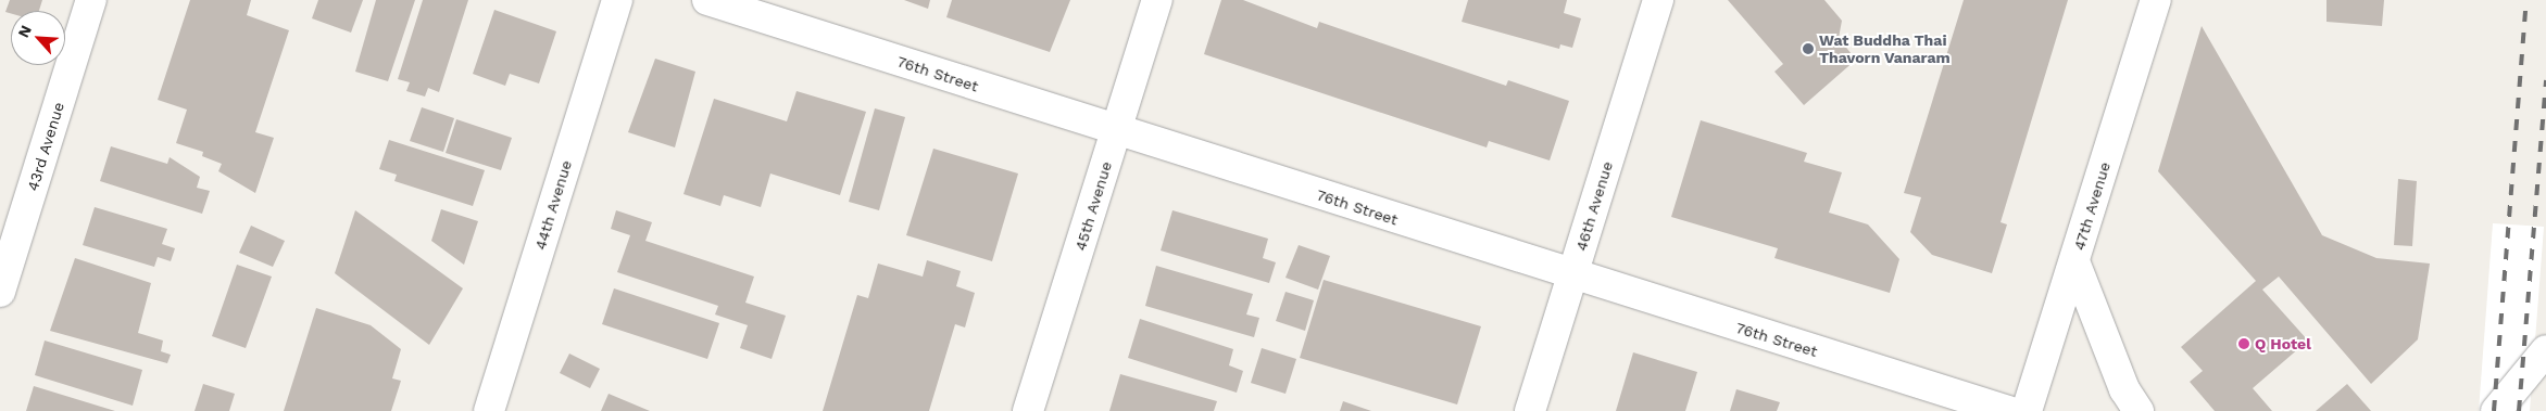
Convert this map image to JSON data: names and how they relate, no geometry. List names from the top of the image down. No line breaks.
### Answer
{"streets":{"street":["76th Street","43rd Avenue","44th Avenue","45th Avenue","46th Avenue","47th Avenue"]},"crossings":[["76th Street","45th Avenue"],["76th Street","46th Avenue"]],"places":["Wat Buddha Thai Thavorn Vanaram","Q Hotel"],"north":"top left"}
